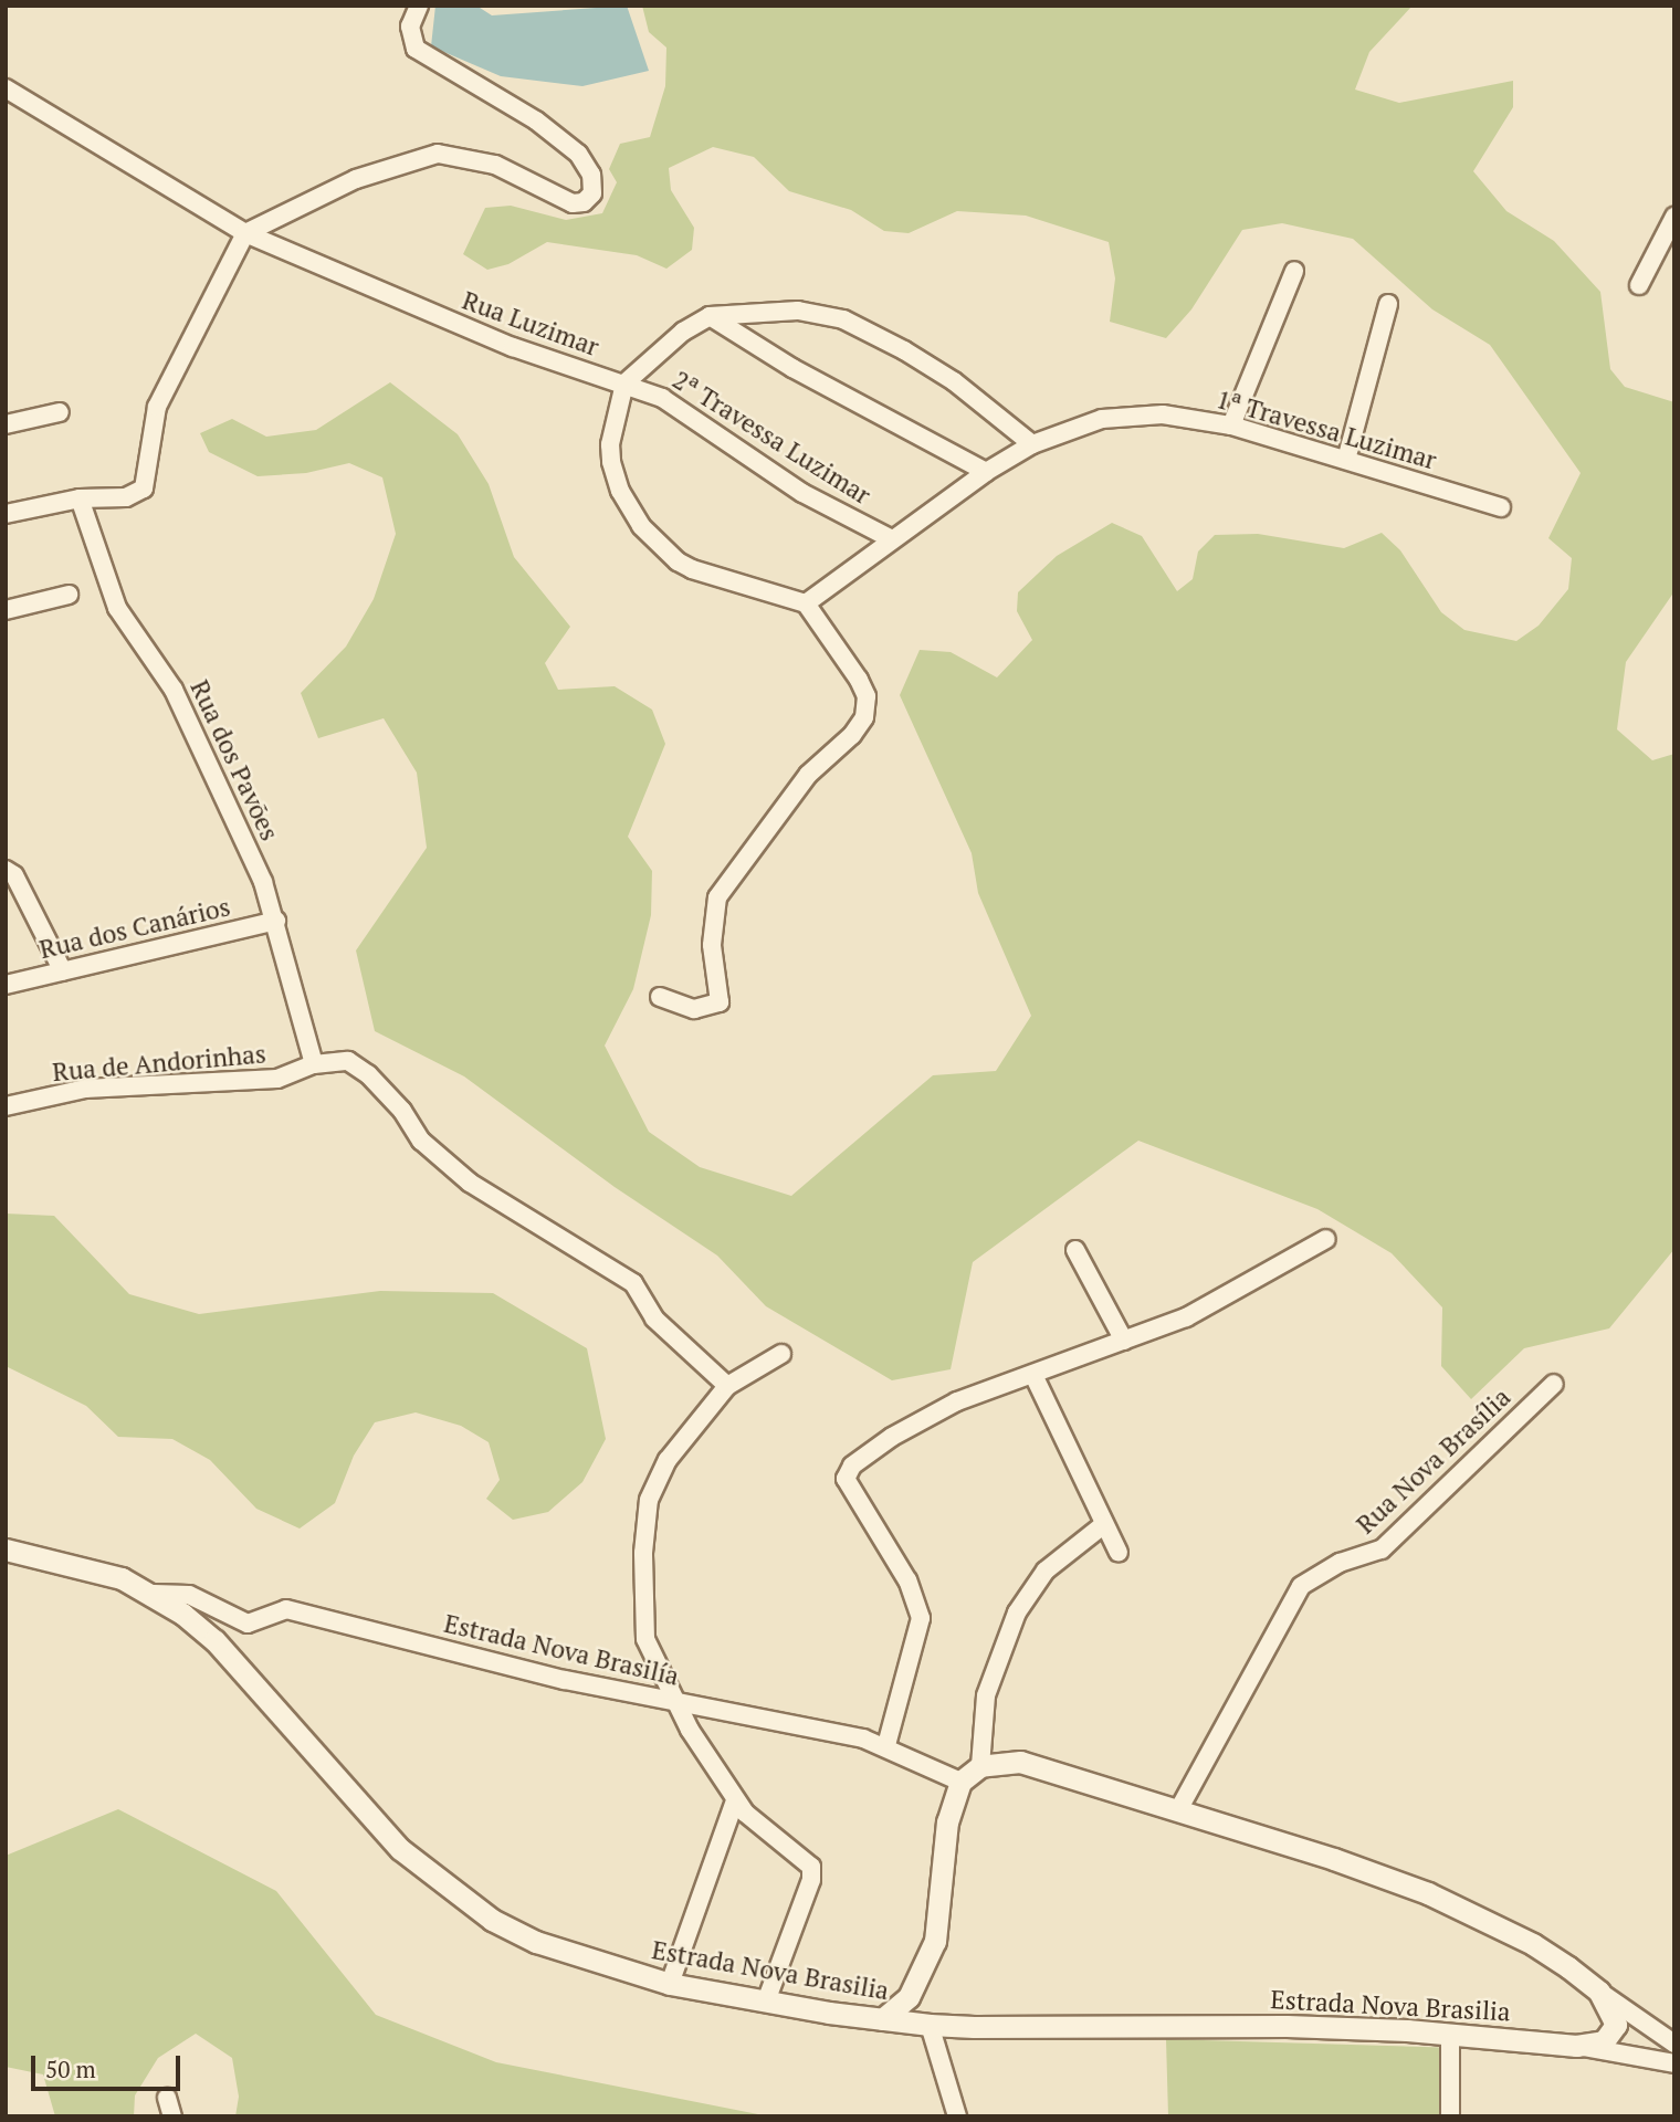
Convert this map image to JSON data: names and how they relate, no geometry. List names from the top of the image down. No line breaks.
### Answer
{"streets":{"street":["Rua Luzimar","1ª Travessa Luzimar","2ª Travessa Luzimar","Rua dos Pavões","Rua dos Canários","Rua de Andorinhas","Rua Nova Brasília","Estrada Nova Brasilía","Estrada Nova Brasilia"]},"crossings":[["Rua Luzimar","2ª Travessa Luzimar"],["1ª Travessa Luzimar","2ª Travessa Luzimar"],["Rua dos Pavões","Rua dos Canários"],["Rua dos Pavões","Rua de Andorinhas"],["Estrada Nova Brasilía","Estrada Nova Brasilia"]],"scale_bar":"50 m"}
